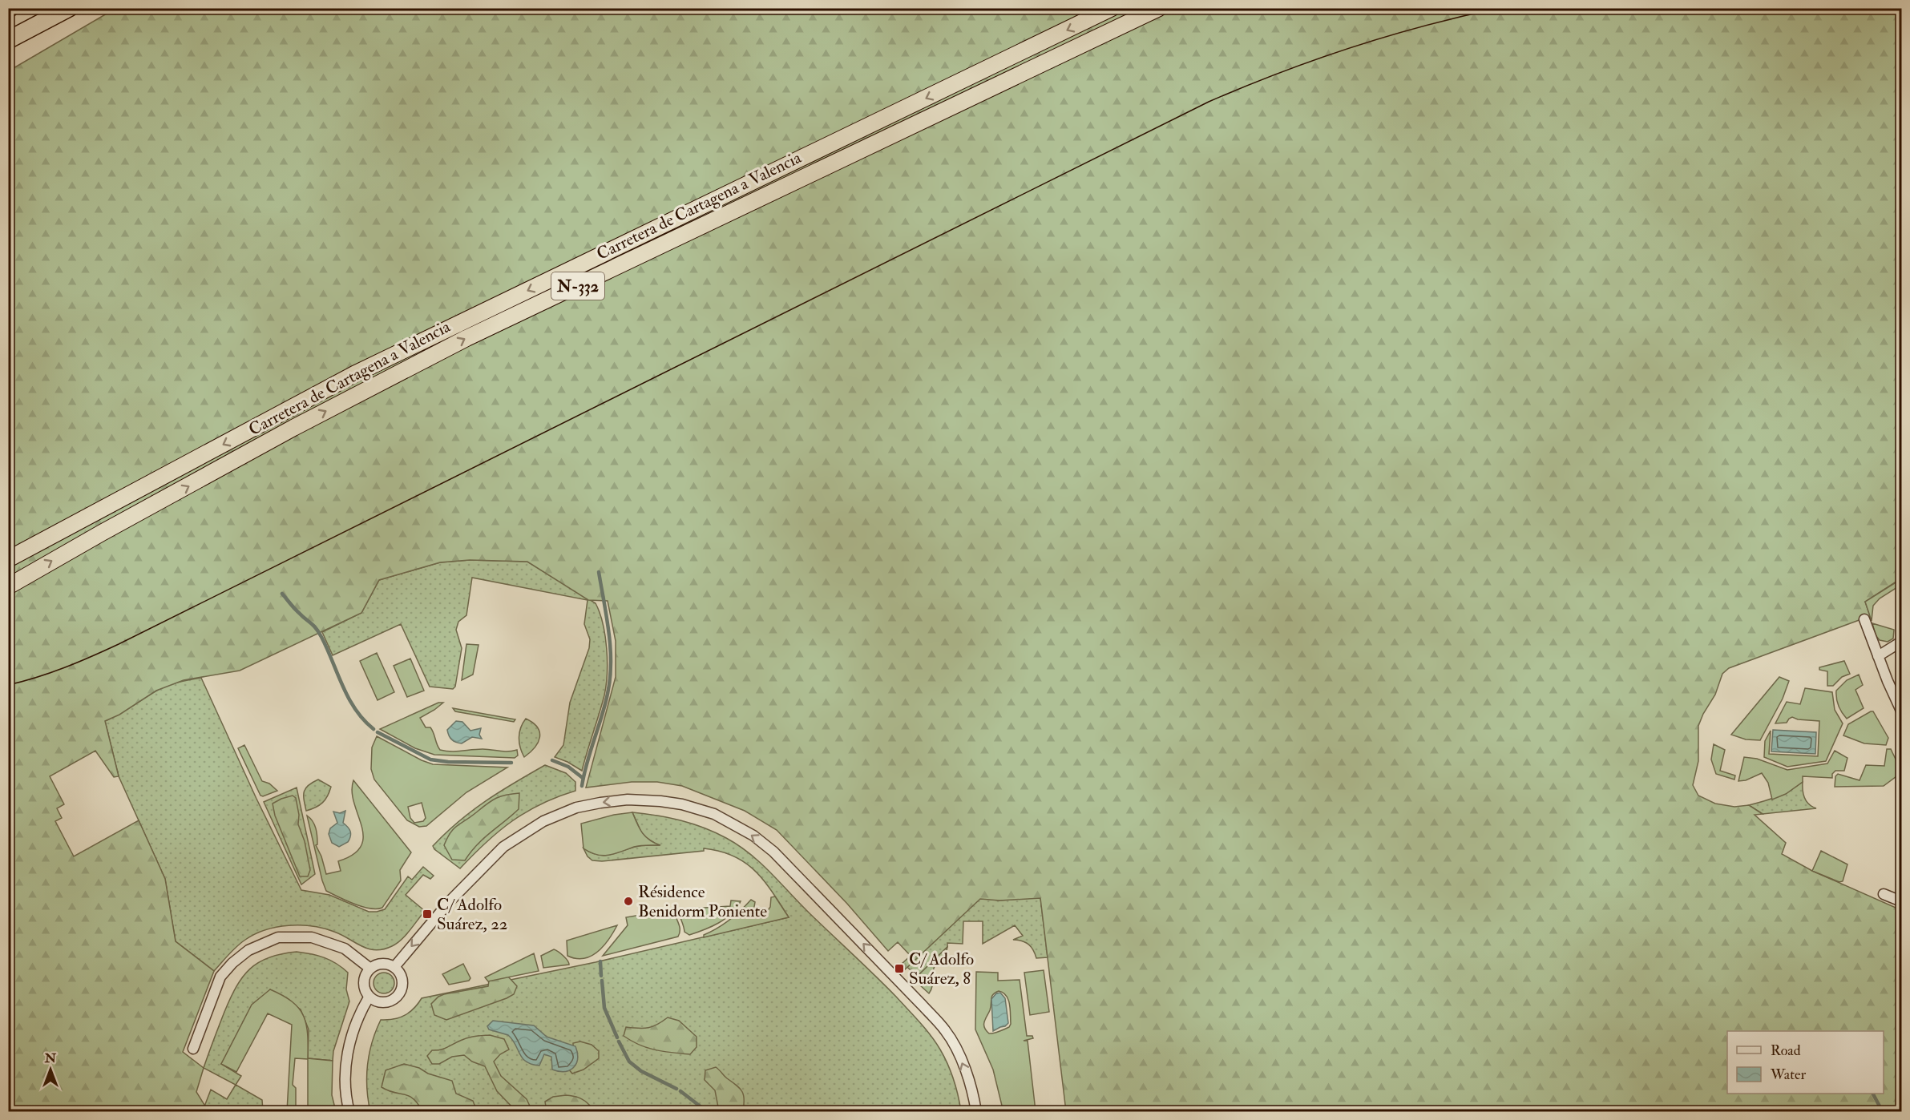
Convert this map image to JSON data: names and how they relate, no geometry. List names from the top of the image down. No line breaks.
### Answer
{"streets":{"highway":["Carretera de Cartagena a Valencia","N-332"]},"places":{"other":["Résidence Benidorm Poniente"],"transit":["C/ Adolfo Suárez, 22","C/ Adolfo Suárez, 8"]},"legend":["Road","Water"],"north":"top"}
